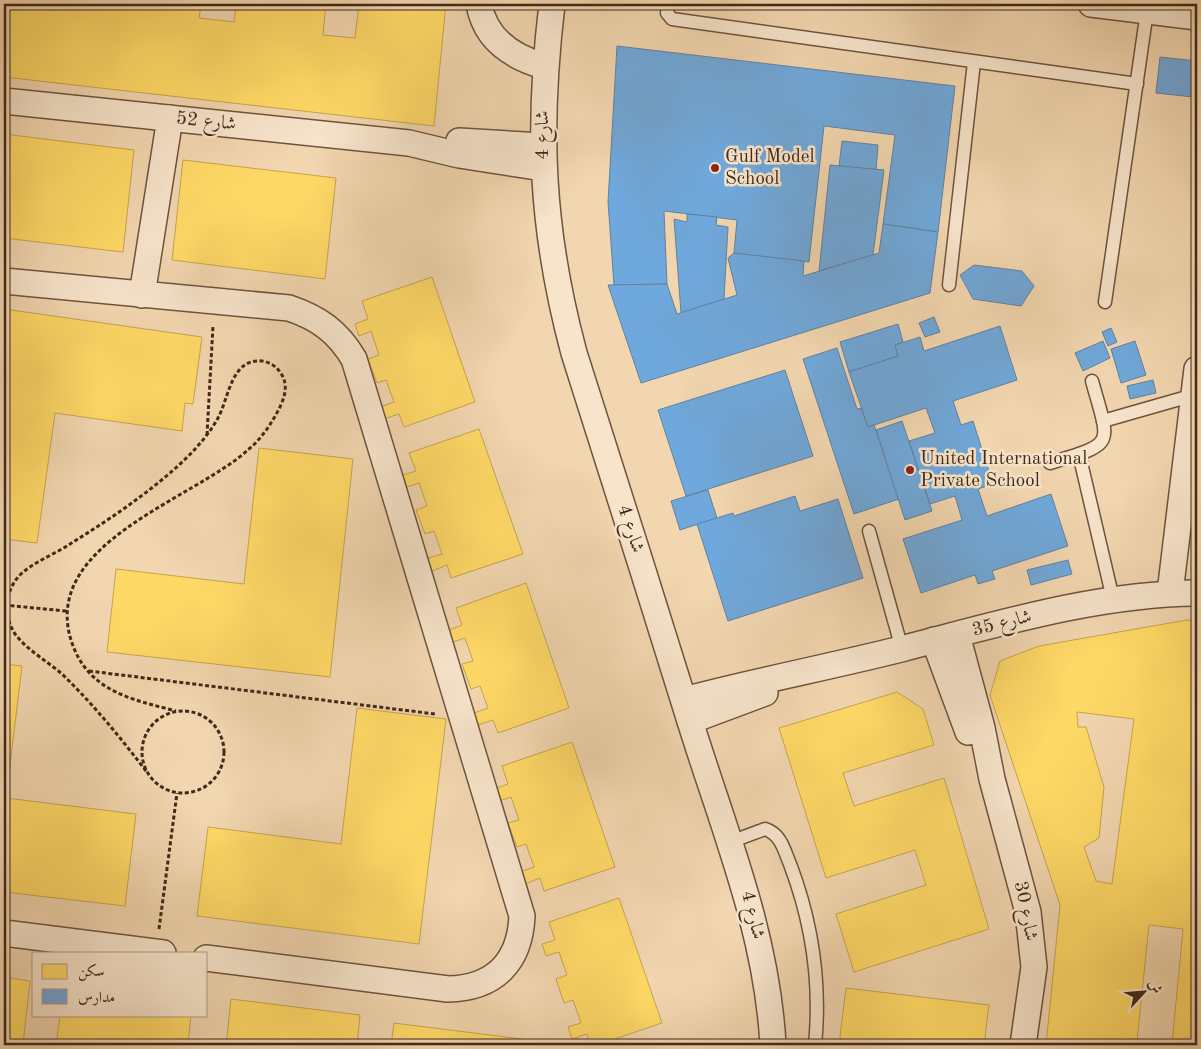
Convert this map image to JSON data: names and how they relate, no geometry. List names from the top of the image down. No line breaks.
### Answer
{"streets":{"street":["شارع 52","شارع 4","شارع 35","شارع 30"]},"crossings":[["شارع 52","شارع 4"],["شارع 4","شارع 35"],["شارع 35","شارع 30"]],"places":["Gulf Model School","United International Private School"],"legend":["سكن","مدارس"],"north":"top right"}
